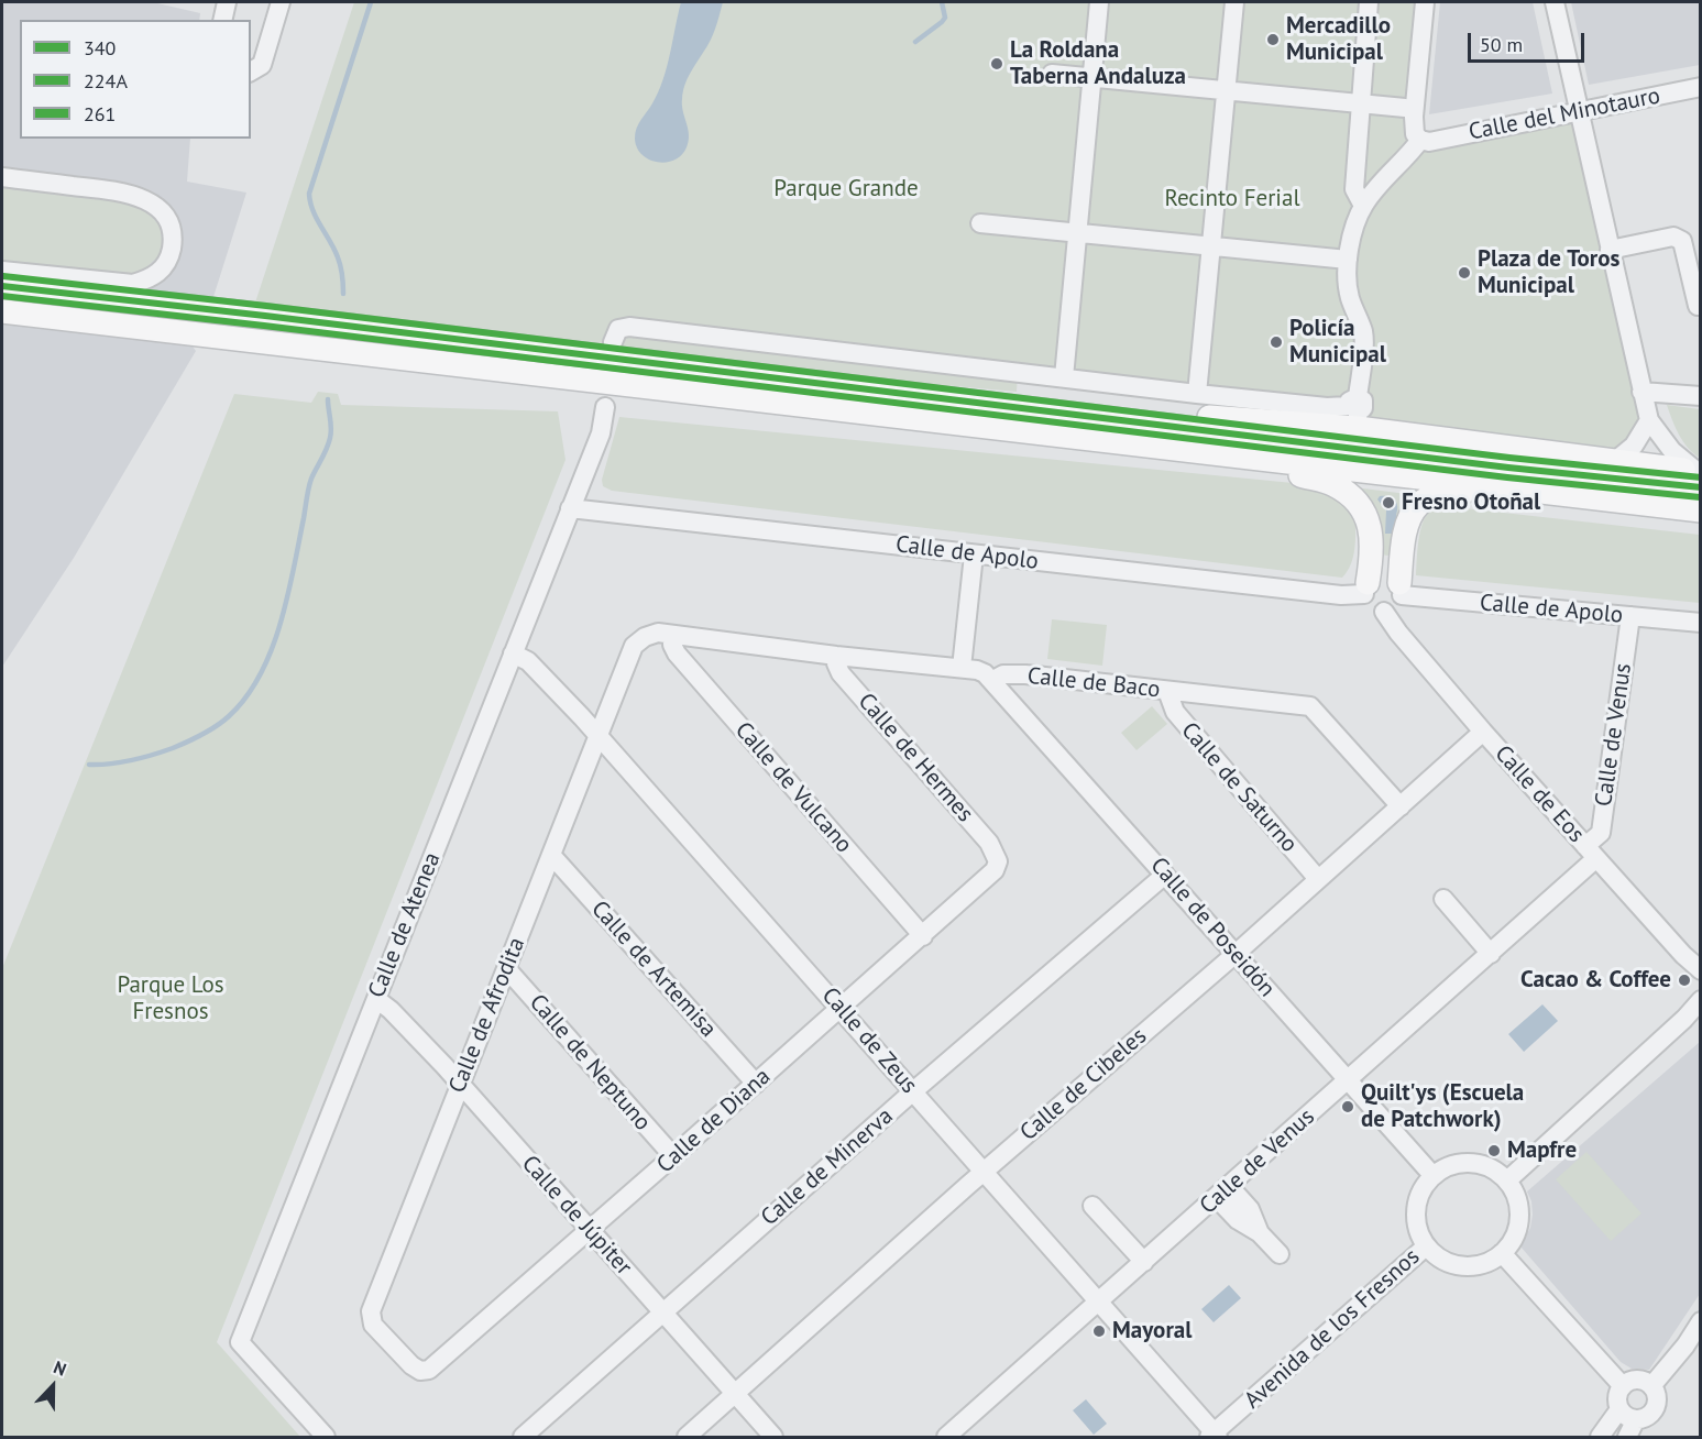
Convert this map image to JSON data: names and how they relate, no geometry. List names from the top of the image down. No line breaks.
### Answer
{"streets":{"street":["Calle del Minotauro","Calle de Apolo","Calle de Baco","Calle de Venus","Calle de Hermes","Calle de Vulcano","Calle de Saturno","Calle de Eos","Calle de Atenea","Calle de Poseidón","Calle de Artemisa","Calle de Afrodita","Calle de Zeus","Calle de Neptuno","Calle de Cibeles","Calle de Diana","Calle de Minerva","Calle de Júpiter","Avenida de los Fresnos"]},"crossings":[["Calle de Apolo","Calle de Venus"],["Calle de Apolo","Calle de Eos"],["Calle de Apolo","Calle de Atenea"],["Calle de Baco","Calle de Hermes"],["Calle de Baco","Calle de Vulcano"],["Calle de Baco","Calle de Saturno"],["Calle de Baco","Calle de Poseidón"],["Calle de Baco","Calle de Afrodita"],["Calle de Baco","Calle de Cibeles"],["Calle de Venus","Calle de Eos"],["Calle de Venus","Calle de Poseidón"],["Calle de Venus","Calle de Zeus"],["Calle de Hermes","Calle de Diana"],["Calle de Vulcano","Calle de Diana"],["Calle de Saturno","Calle de Cibeles"],["Calle de Eos","Calle de Cibeles"],["Calle de Atenea","Calle de Zeus"],["Calle de Atenea","Calle de Júpiter"],["Calle de Poseidón","Calle de Cibeles"],["Calle de Poseidón","Calle de Minerva"],["Calle de Poseidón","Avenida de los Fresnos"],["Calle de Artemisa","Calle de Afrodita"],["Calle de Artemisa","Calle de Diana"],["Calle de Afrodita","Calle de Zeus"],["Calle de Afrodita","Calle de Neptuno"],["Calle de Afrodita","Calle de Diana"],["Calle de Afrodita","Calle de Júpiter"],["Calle de Zeus","Calle de Cibeles"],["Calle de Zeus","Calle de Diana"],["Calle de Zeus","Calle de Minerva"],["Calle de Zeus","Avenida de los Fresnos"],["Calle de Neptuno","Calle de Diana"],["Calle de Cibeles","Calle de Júpiter"],["Calle de Diana","Calle de Júpiter"],["Calle de Minerva","Calle de Júpiter"]],"parks":["Parque Grande","Recinto Ferial","Parque Los Fresnos"],"places":["Mercadillo Municipal","La Roldana Taberna Andaluza","Plaza de Toros Municipal","Policía Municipal","Fresno Otoñal","Cacao & Coffee","Quilt'ys (Escuela de Patchwork)","Mapfre","Mayoral"],"lines":["transit line 261","transit line 340","transit line 224A"],"legend":["340","224A","261"],"scale_bar":"50 m","north":"top"}
